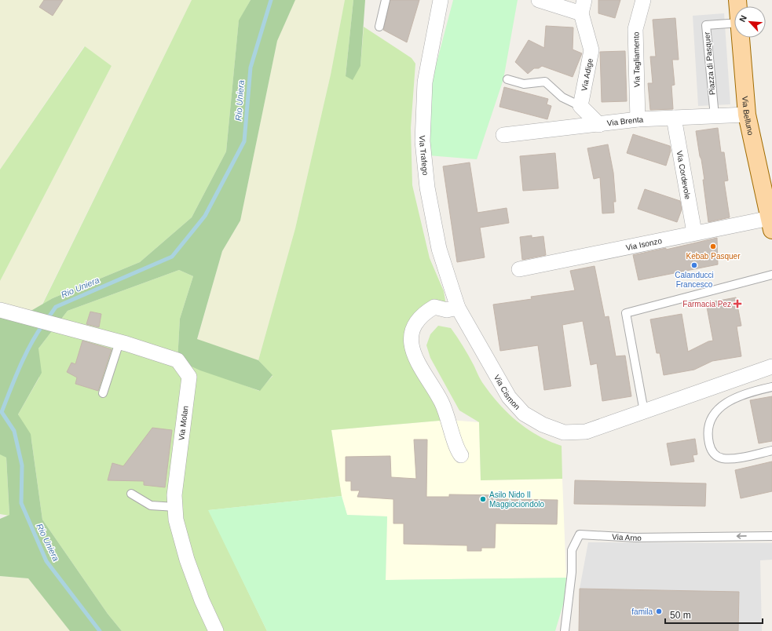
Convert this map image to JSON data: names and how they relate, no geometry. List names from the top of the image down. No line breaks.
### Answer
{"streets":{"main road":["Via Belluno"],"street":["Via Tagliamento","Via Adige","Via Brenta","Via Trafego","Via Cordevole","Via Isonzo","Via Cismon","Via Molan"],"lane":["Piazza di Pasquer","Via Arno"]},"crossings":[["Via Tagliamento","Via Brenta"],["Piazza di Pasquer","Via Brenta"],["Via Belluno","Via Brenta"],["Via Belluno","Via Isonzo"],["Via Brenta","Via Cordevole"],["Via Trafego","Via Cismon"],["Via Cordevole","Via Isonzo"]],"water":["Rio Uniera"],"places":{"other":["Kebab Pasquer","Calanducci Francesco","Asilo Nido Il Maggiociondolo","famila"],"health":["Farmacia Pez"]},"scale_bar":"50 m","north":"top left"}
